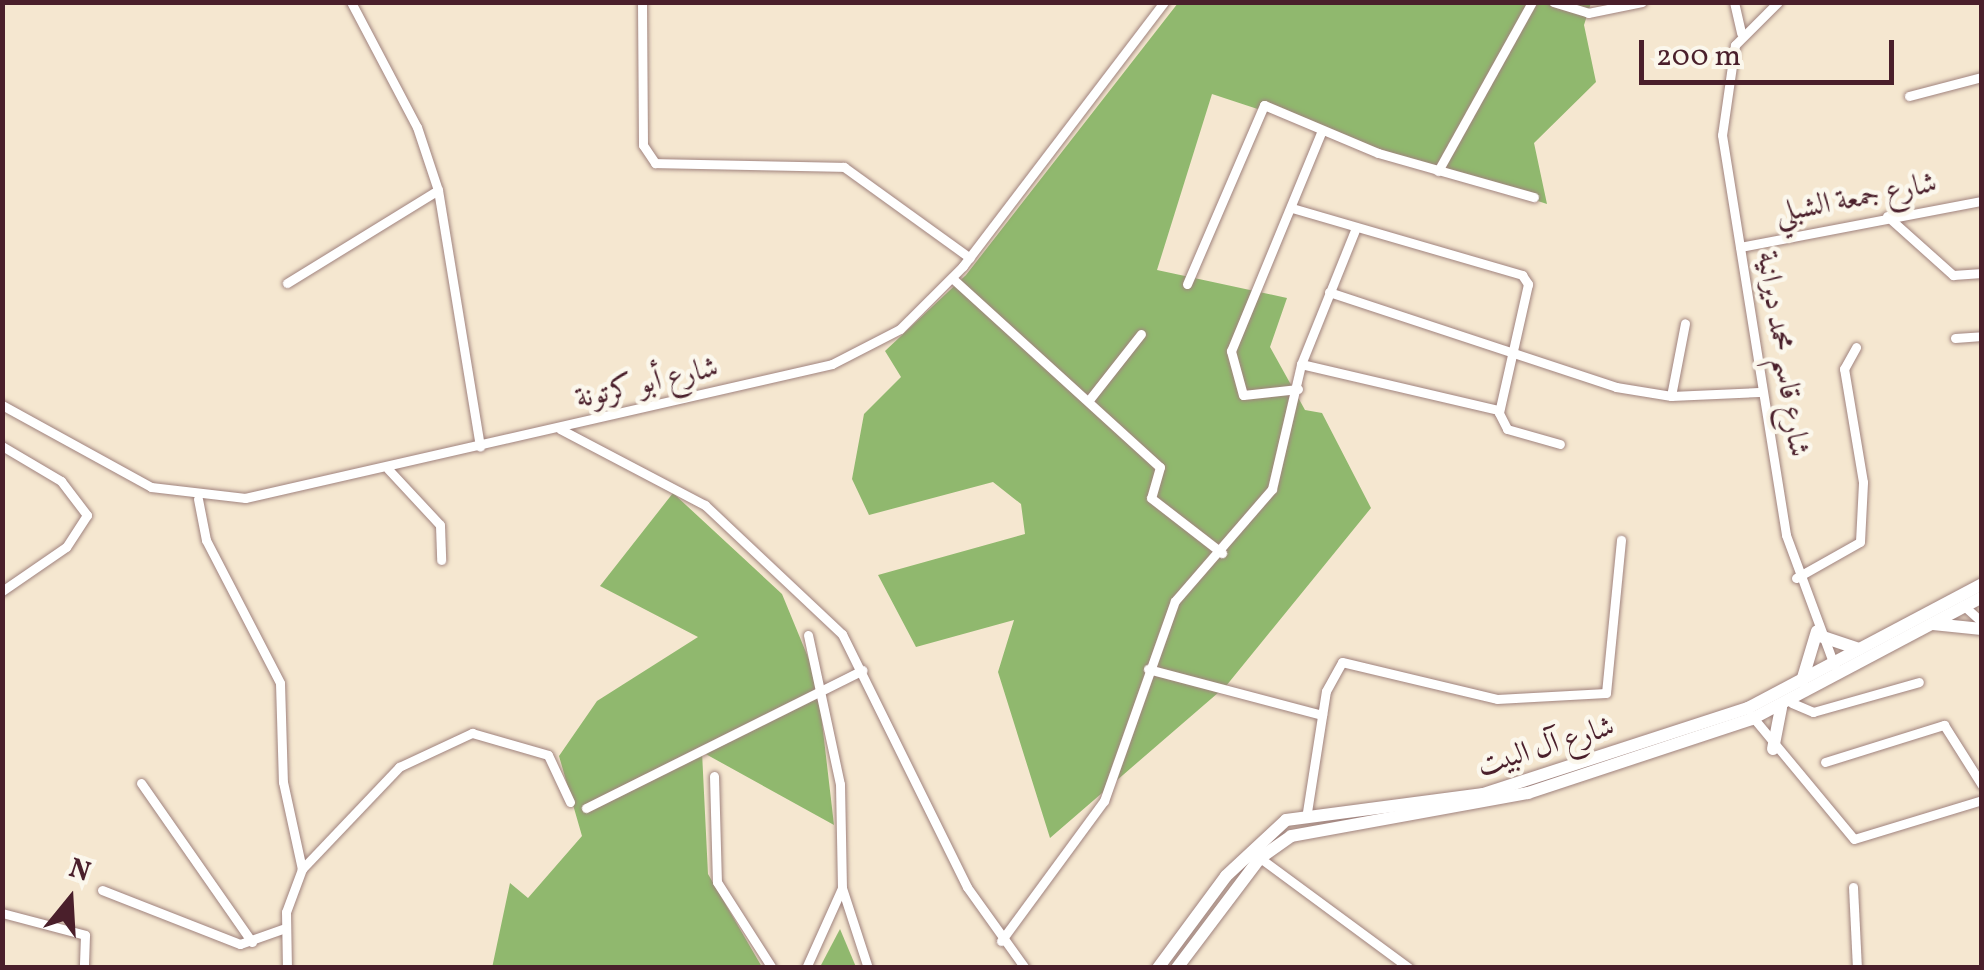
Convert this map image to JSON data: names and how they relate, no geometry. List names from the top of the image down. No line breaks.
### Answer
{"streets":{"street":["شارع جمعة الشبلي","شارع قاسم محمد ديرانية","شارع أبو كرتونة","شارع آل البيت"]},"crossings":[["شارع جمعة الشبلي","شارع قاسم محمد ديرانية"],["شارع قاسم محمد ديرانية","شارع آل البيت"]],"scale_bar":"200 m","north":"top"}
